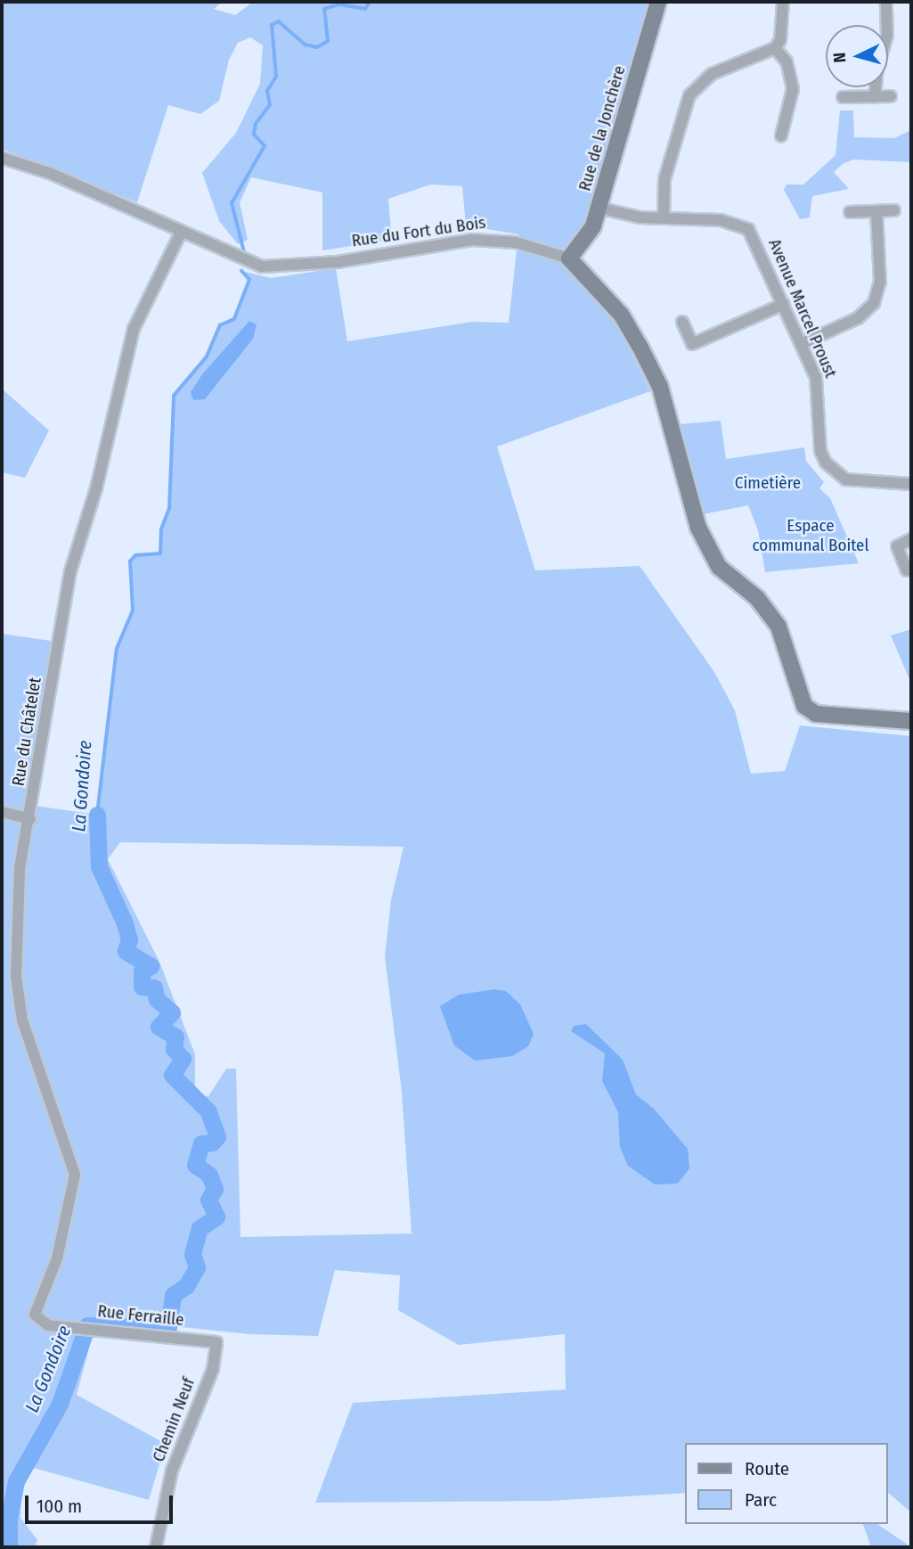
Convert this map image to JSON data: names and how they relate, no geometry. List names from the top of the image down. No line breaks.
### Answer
{"streets":{"street":["Rue de la Jonchère","Rue du Fort du Bois","Avenue Marcel Proust","Rue du Châtelet","Rue Ferraille","Chemin Neuf"]},"crossings":[["Rue de la Jonchère","Rue du Fort du Bois"],["Rue de la Jonchère","Avenue Marcel Proust"],["Rue du Fort du Bois","Rue du Châtelet"],["Rue du Châtelet","Rue Ferraille"],["Rue Ferraille","Chemin Neuf"]],"water":["La Gondoire"],"parks":["Cimetière","Espace communal Boitel"],"legend":["Route","Parc"],"scale_bar":"100 m","north":"left"}
